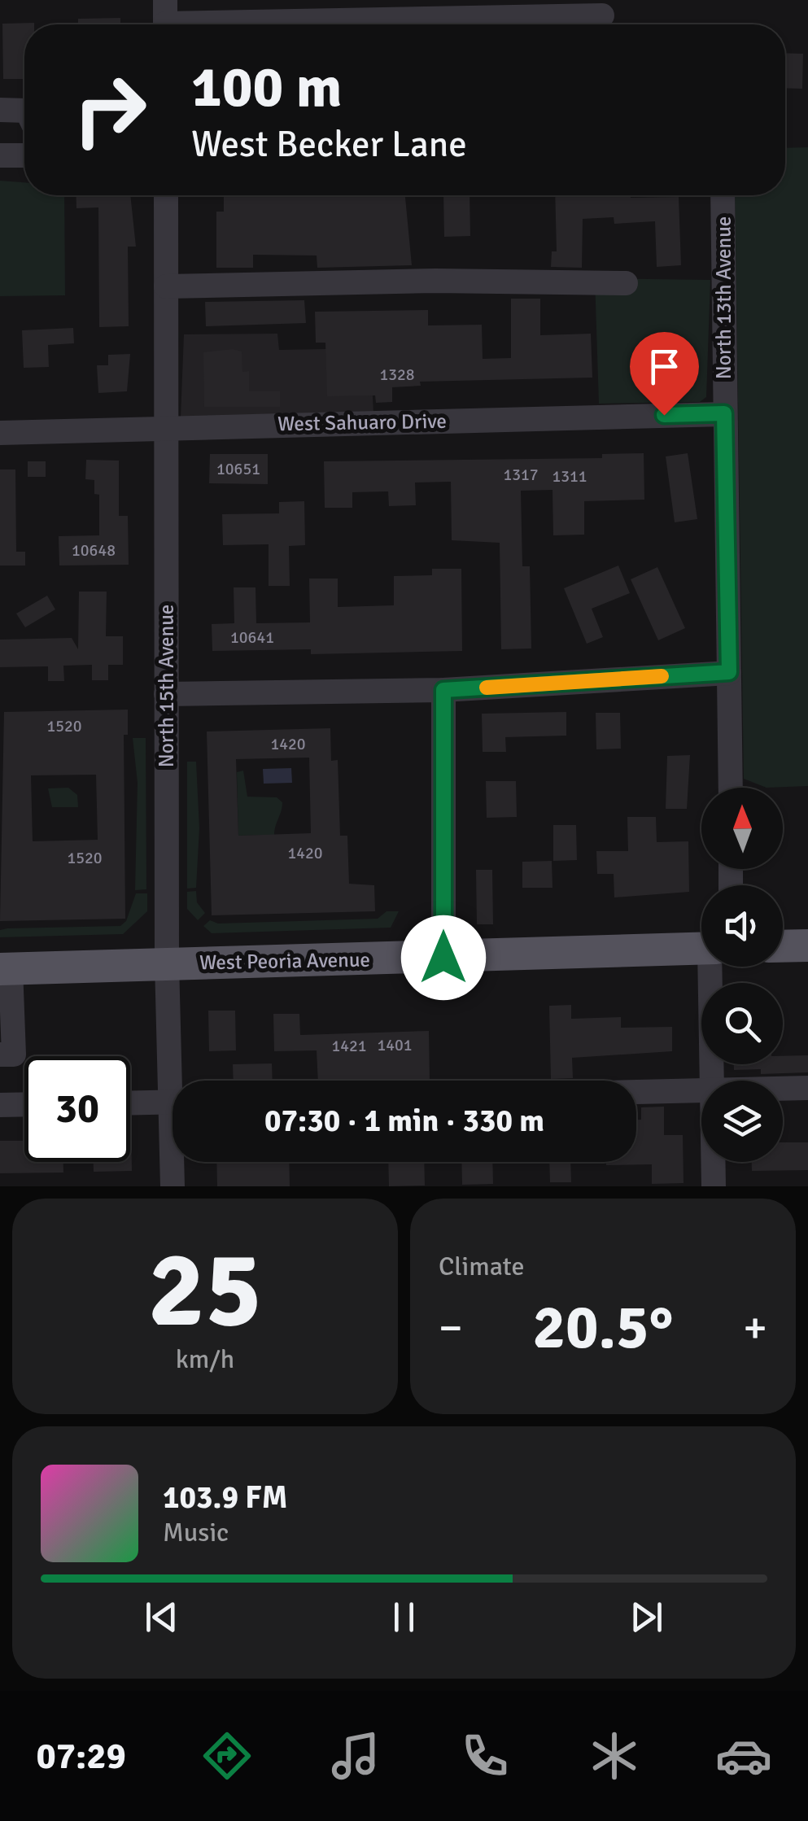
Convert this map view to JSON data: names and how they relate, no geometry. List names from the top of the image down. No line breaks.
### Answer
{"streets":{"main road":["West Peoria Avenue"],"street":["North 13th Avenue","West Sahuaro Drive","North 15th Avenue"]},"crossings":[["North 13th Avenue","West Sahuaro Drive"],["West Sahuaro Drive","North 15th Avenue"],["North 15th Avenue","West Peoria Avenue"]],"house_numbers":["1328","10651","1317","1311","10648","10641","1520","1420","1420","1520","1401","1421"],"north":"top","page":{"turn":["100 m","West Becker Lane"],"limit":"30","trip":"07:30 · 1 min · 330 m","tile":[["25","km/h"],"Climate"],"heat":["−","20.5°","+"],"song":["103.9 FM","Music"],"tabs":"07:29"}}
